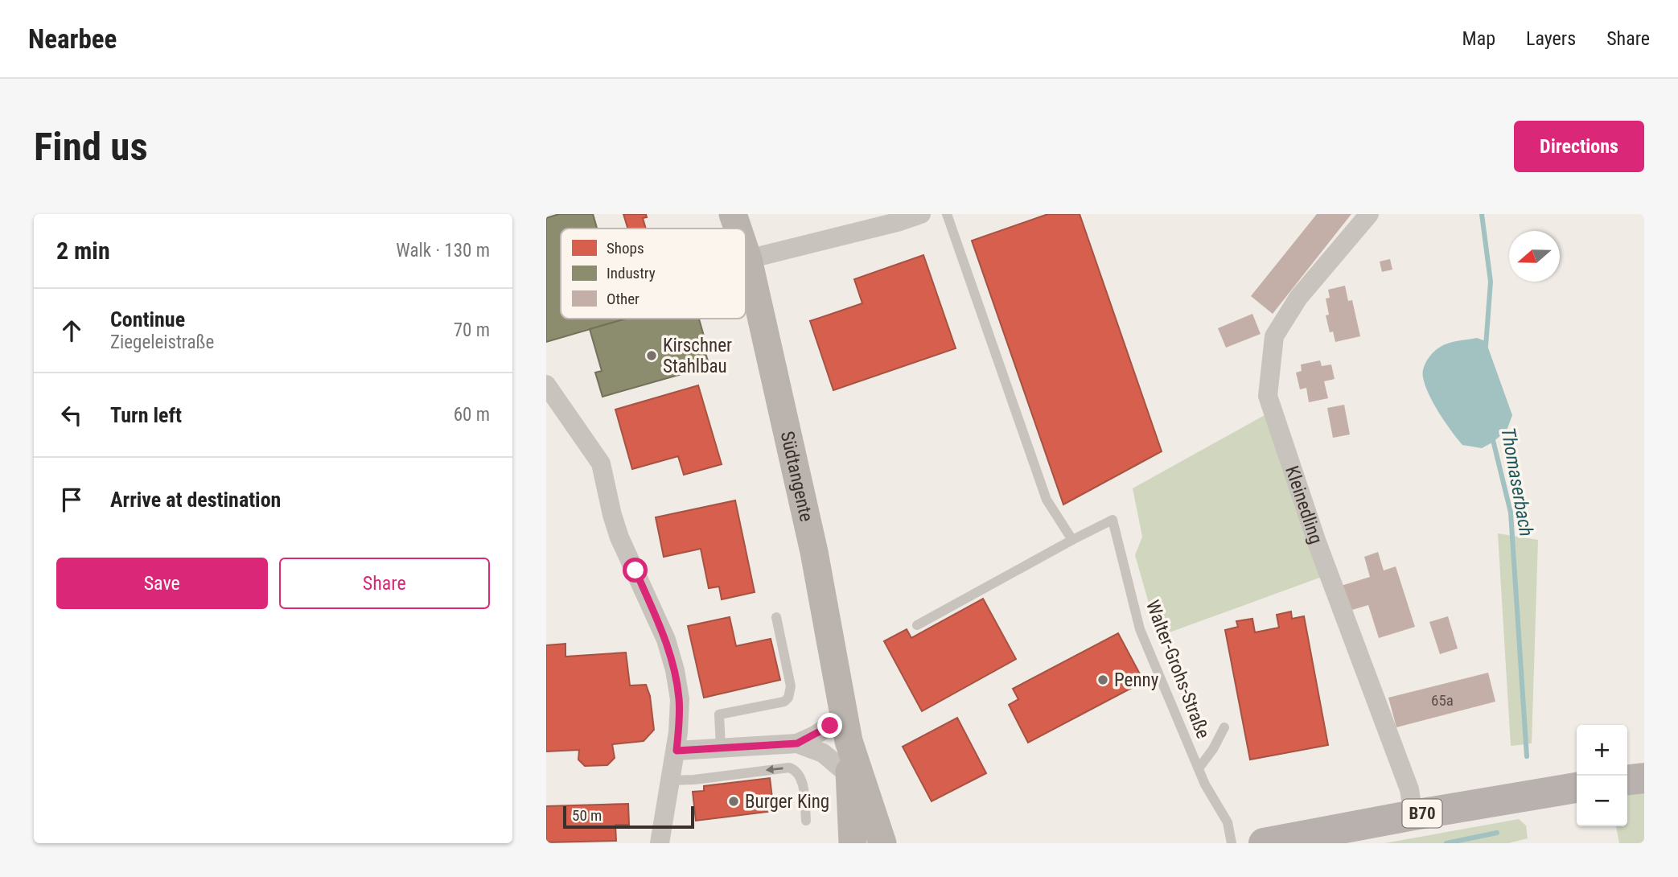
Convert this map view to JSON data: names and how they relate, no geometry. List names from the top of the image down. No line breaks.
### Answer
{"streets":{"main road":["Südtangente","B70"],"street":["Kleinedling"],"lane":["Walter-Grohs-Straße"]},"crossings":[["Kleinedling","B70"]],"water":["Thomaserbach"],"places":["Kirschner Stahlbau","Penny","Burger King"],"house_numbers":["65a"],"legend":["Shops","Industry","Other"],"scale_bar":"50 m","north":"left","page":{"header":"Nearbee","nav":["Map","Layers","Share"],"buttons":["Directions",["Save","Share"]],"title":"Find us","heading":["2 min","Walk · 130 m"],"list":[["Continue","Ziegeleistraße","70 m"],["Turn left","60 m"],"Arrive at destination"],"map_buttons":["+","−"],"scale":"50 m"}}
